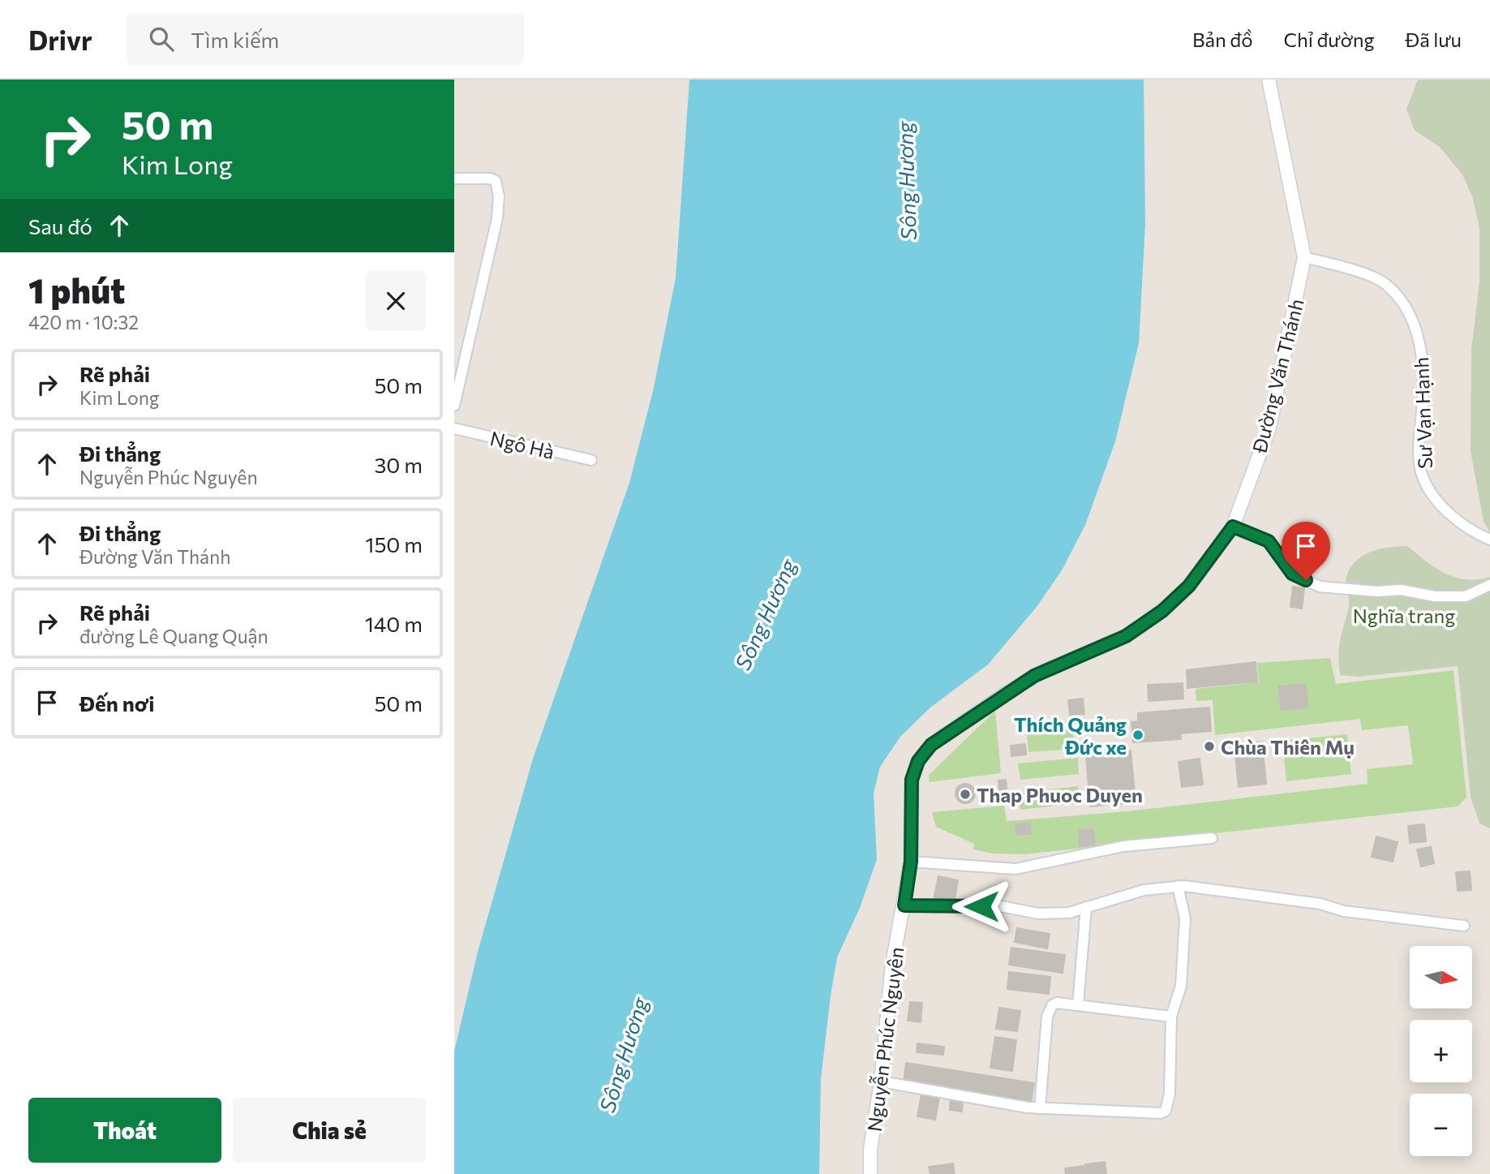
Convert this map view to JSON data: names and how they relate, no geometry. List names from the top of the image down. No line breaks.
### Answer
{"streets":{"main road":["Đường Văn Thánh","Nguyễn Phúc Nguyên"],"street":["Sư Vạn Hạnh","Ngô Hà"]},"crossings":[["Đường Văn Thánh","Sư Vạn Hạnh"],["Đường Văn Thánh","Nguyễn Phúc Nguyên"]],"water":["Sông Hương"],"parks":["Nghĩa trang"],"places":["Thích Quảng Đức xe","Chùa Thiên Mụ","Thap Phuoc Duyen"],"north":"right","page":{"header":"Drivr","search":"Tìm kiếm","nav":["Bản đồ","Chỉ đường","Đã lưu"],"turn":["50 m","Kim Long"],"then":"Sau đó","heading":["1 phút","420 m · 10:32"],"list":[{"name":"Rẽ phải","note":"Kim Long","value":"50 m"},{"name":"Đi thẳng","note":"Nguyễn Phúc Nguyên","value":"30 m"},{"name":"Đi thẳng","note":"Đường Văn Thánh","value":"150 m"},{"name":"Rẽ phải","note":"đường Lê Quang Quận","value":"140 m"},{"name":"Đến nơi","value":"50 m"}],"map_buttons":["+","−"],"buttons":["Thoát","Chia sẻ"]}}
